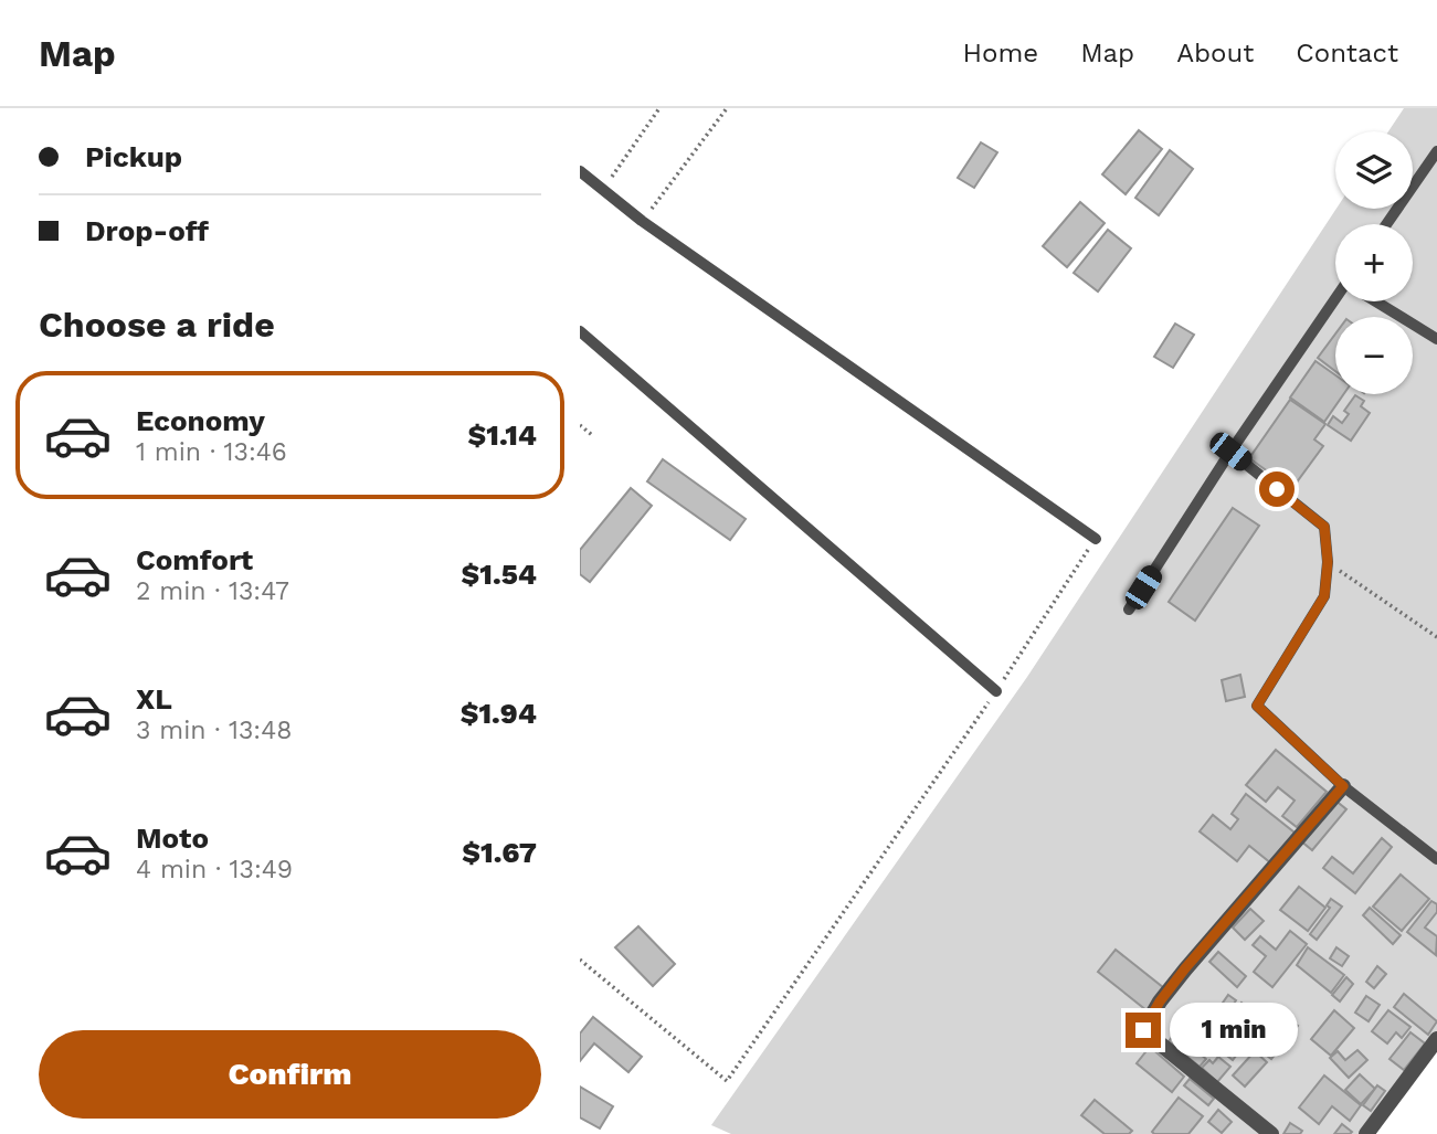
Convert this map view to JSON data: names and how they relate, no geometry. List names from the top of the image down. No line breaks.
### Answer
{"page":{"header":"Map","nav":["Home","Map","About","Contact"],"banner":["Pickup","Drop-off"],"map_buttons":["+","−"],"heading":"Choose a ride","list":[{"name":"Economy","note":"1 min · 13:46","value":"$1.14"},{"name":"Comfort","note":"2 min · 13:47","value":"$1.54"},{"name":"XL","note":"3 min · 13:48","value":"$1.94"},{"name":"Moto","note":"4 min · 13:49","value":"$1.67"}],"bubble":"1 min","buttons":"Confirm"}}
